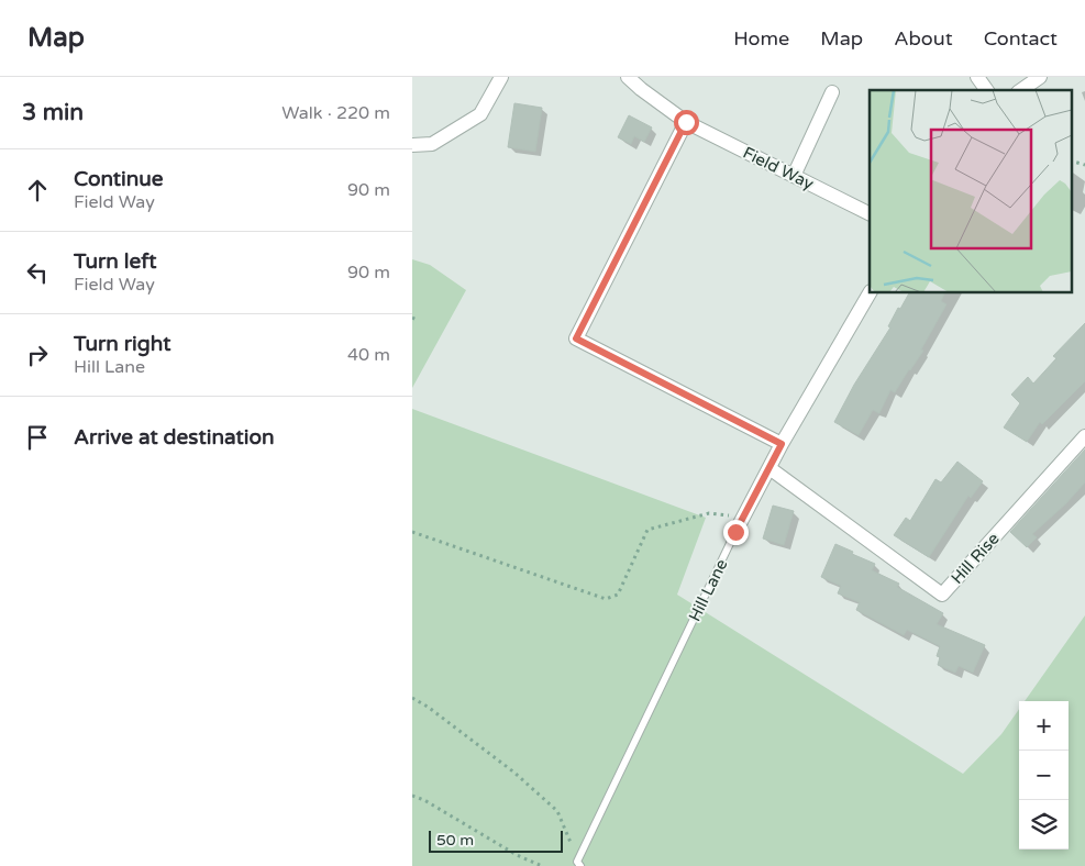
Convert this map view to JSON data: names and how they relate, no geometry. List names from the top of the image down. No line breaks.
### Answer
{"streets":{"street":["Field Way","Hill Rise","Hill Lane"]},"crossings":[["Hill Rise","Hill Lane"]],"scale_bar":"50 m","page":{"header":"Map","nav":["Home","Map","About","Contact"],"heading":["3 min","Walk · 220 m"],"list":[["Continue","Field Way","90 m"],["Turn left","Field Way","90 m"],["Turn right","Hill Lane","40 m"],"Arrive at destination"],"map_buttons":["+","−"],"scale":"50 m"}}
